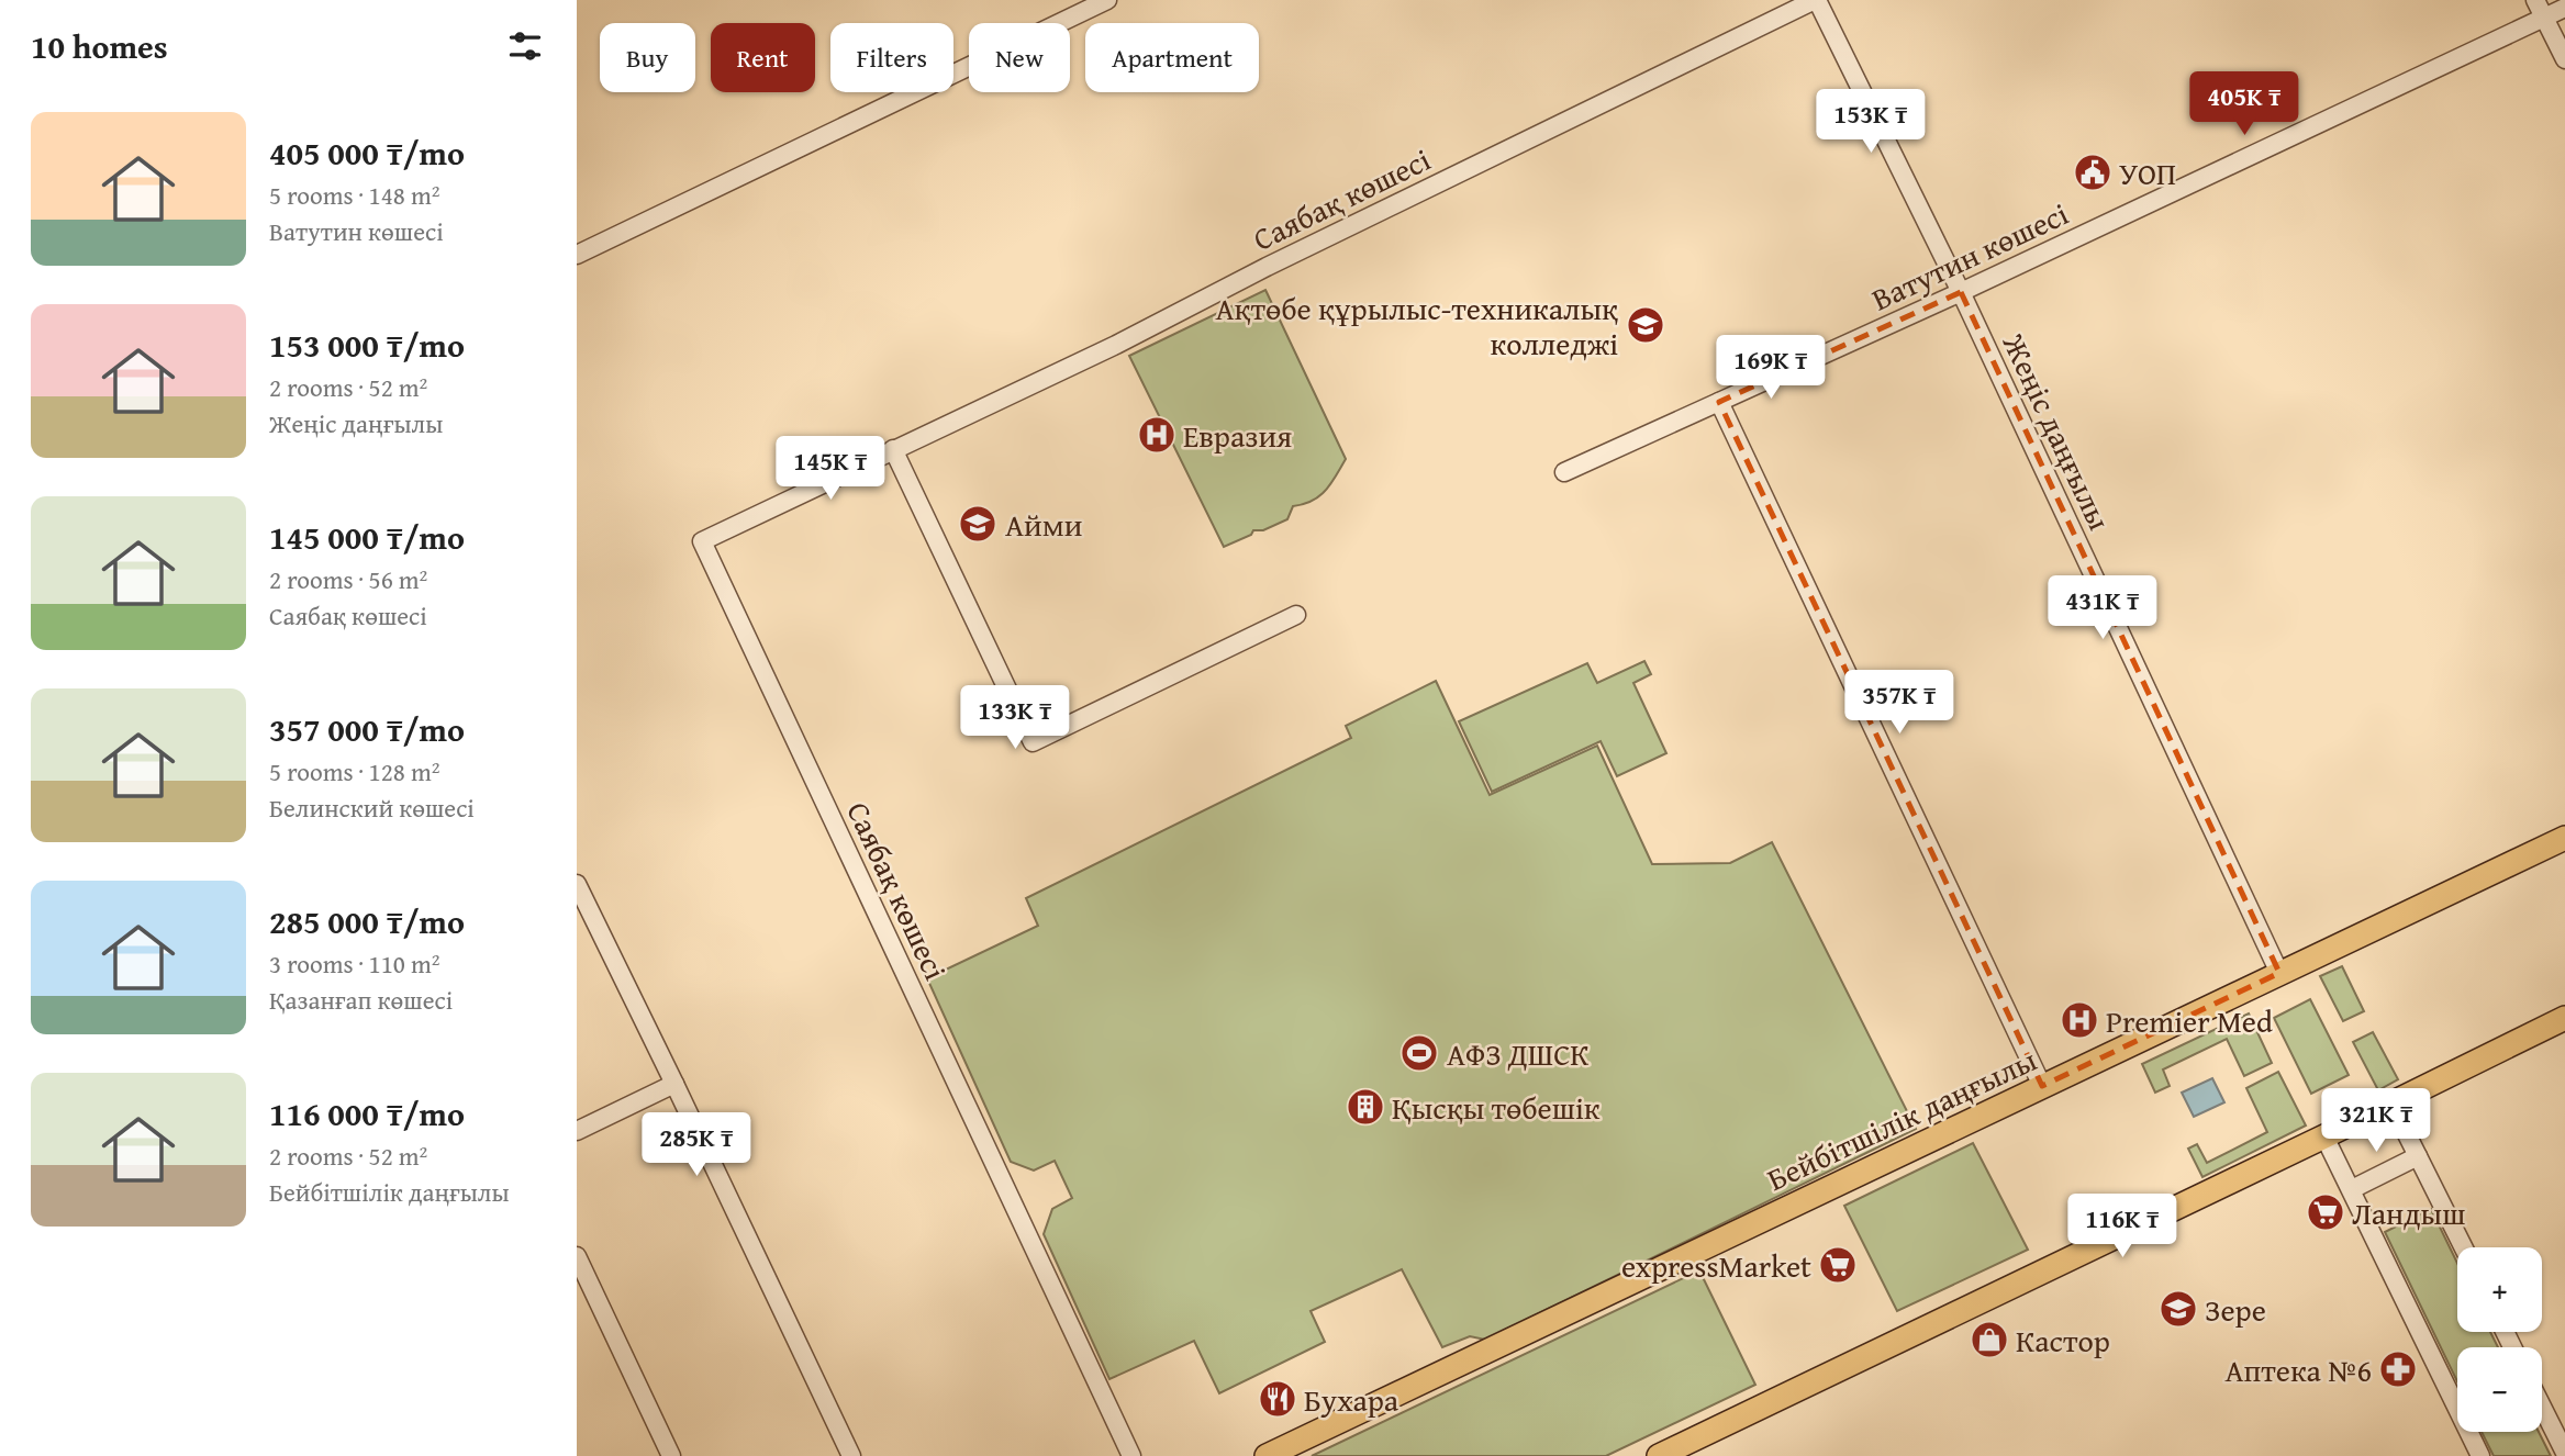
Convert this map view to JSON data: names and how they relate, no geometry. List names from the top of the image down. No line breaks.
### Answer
{"streets":{"main road":["Бейбітшілік даңғылы"],"street":["Саябақ көшесі","Ватутин көшесі","Жеңіс даңғылы"]},"crossings":[["Саябақ көшесі","Жеңіс даңғылы"],["Ватутин көшесі","Жеңіс даңғылы"],["Жеңіс даңғылы","Бейбітшілік даңғылы"]],"places":{"public building":["УОП"],"school or university":["Ақтөбе құрылыс-техникалық колледжі","Айми","Зере"],"hospital":["Евразия","Premier Med"],"sports":["АФЗ ДШСК"],"building":["Қысқы төбешік"],"supermarket":["Ландыш","expressMarket"],"shop":["Кастор"],"pharmacy":["Аптека №6"],"restaurant":["Бухара"]},"page":{"heading":"10 homes","chip":["Buy","Rent","Filters","New","Apartment"],"price":["405K ₸","153K ₸","169K ₸","145K ₸","431K ₸","357K ₸","133K ₸","321K ₸","285K ₸","116K ₸"],"list":[{"name":"405 000 ₸/mo","note":"5 rooms · 148 m² · Ватутин көшесі"},{"name":"153 000 ₸/mo","note":"2 rooms · 52 m² · Жеңіс даңғылы"},{"name":"145 000 ₸/mo","note":"2 rooms · 56 m² · Саябақ көшесі"},{"name":"357 000 ₸/mo","note":"5 rooms · 128 m² · Белинский көшесі"},{"name":"285 000 ₸/mo","note":"3 rooms · 110 m² · Қазанғап көшесі"},{"name":"116 000 ₸/mo","note":"2 rooms · 52 m² · Бейбітшілік даңғылы"}],"map_buttons":["+","−"]}}
